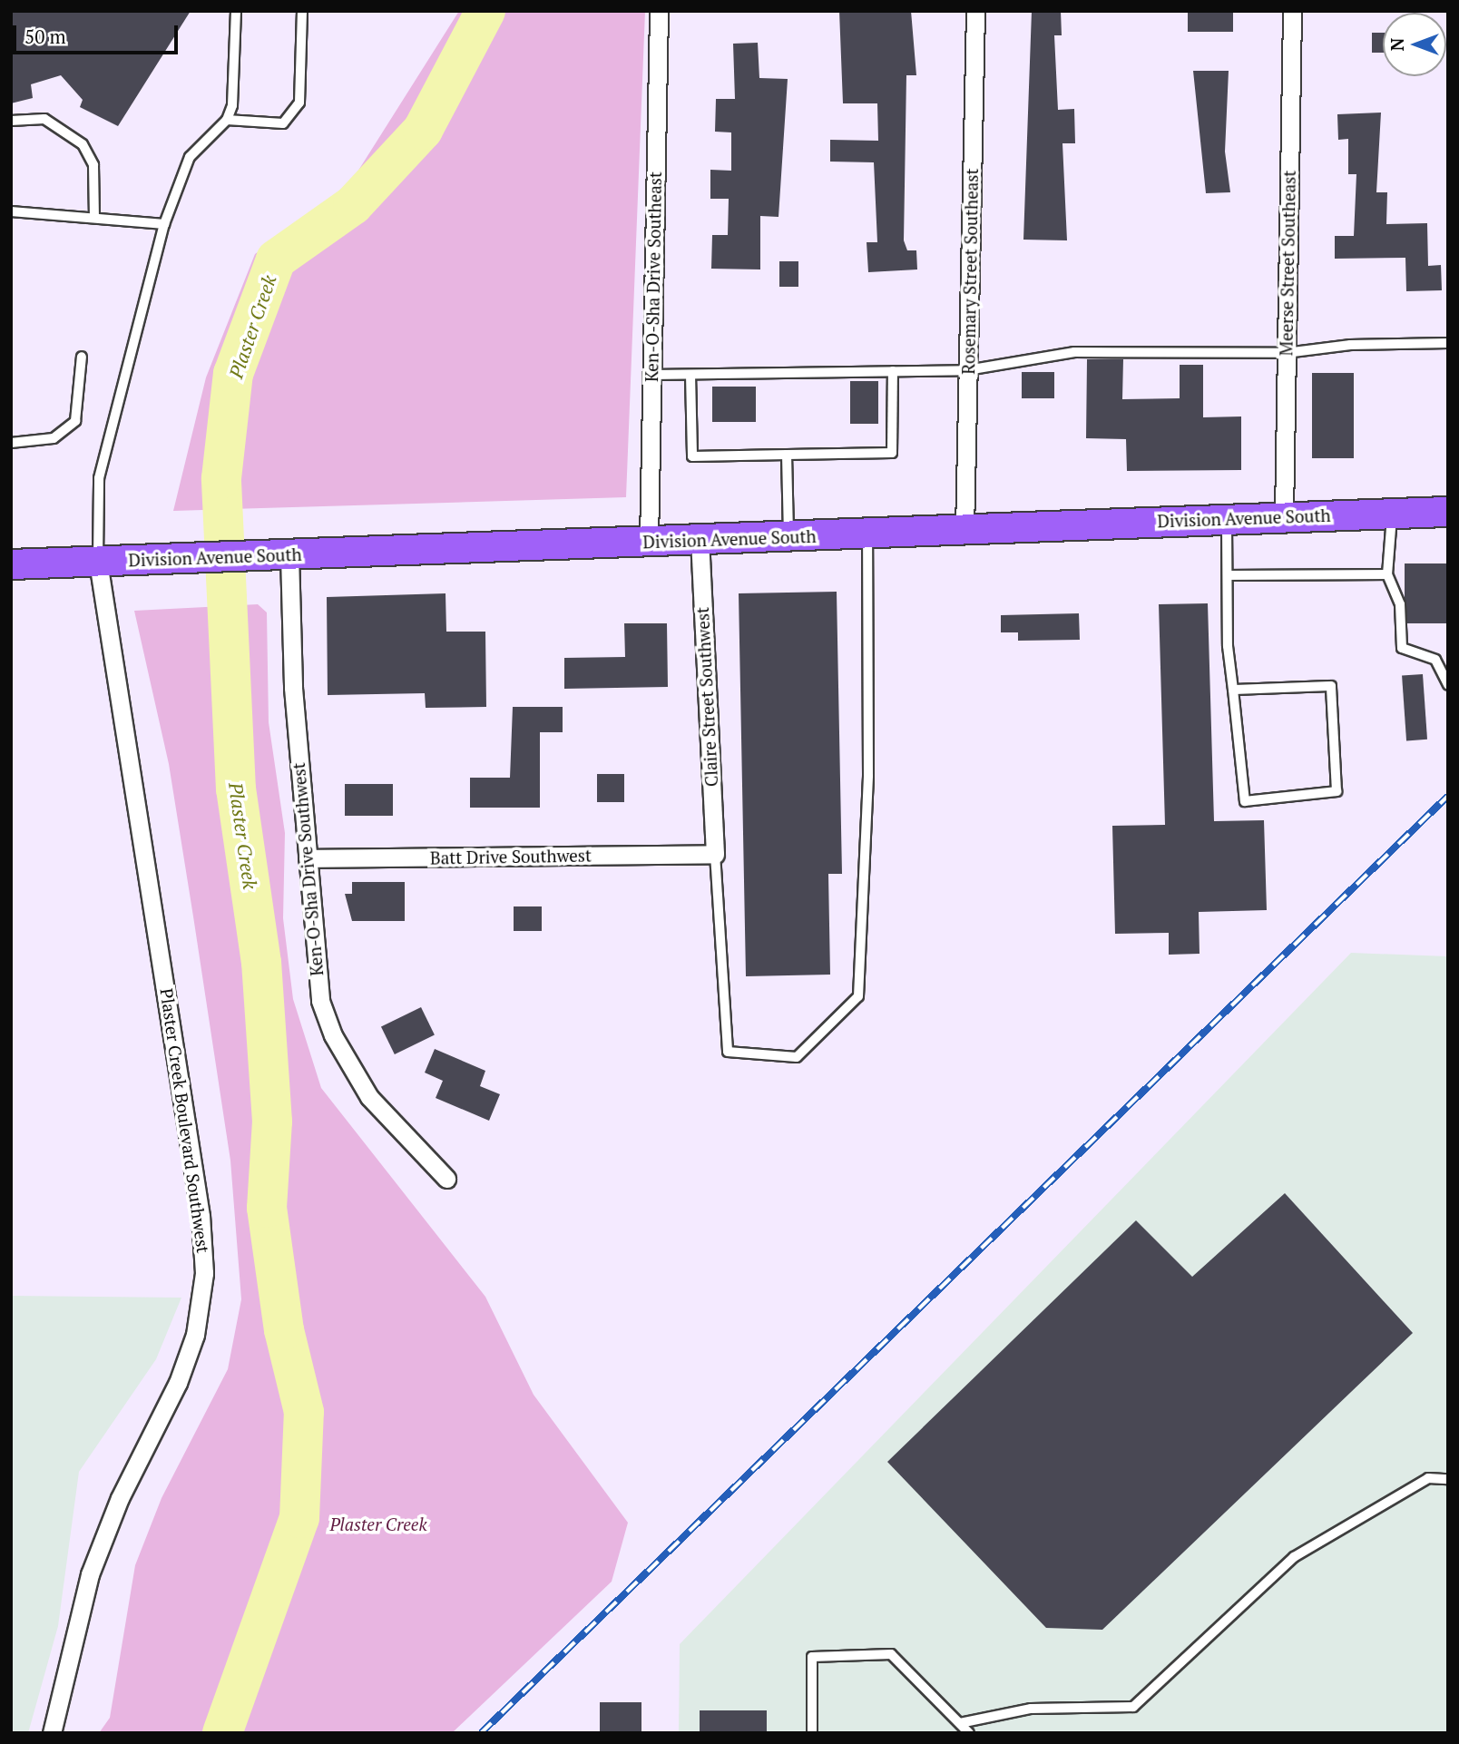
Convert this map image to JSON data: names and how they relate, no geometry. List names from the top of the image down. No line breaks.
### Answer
{"streets":{"main road":["Division Avenue South"],"street":["Meerse Street Southeast","Rosemary Street Southeast","Ken-O-Sha Drive Southeast","Claire Street Southwest","Batt Drive Southwest","Ken-O-Sha Drive Southwest","Plaster Creek Boulevard Southwest"]},"crossings":[["Meerse Street Southeast","Division Avenue South"],["Rosemary Street Southeast","Division Avenue South"],["Ken-O-Sha Drive Southeast","Division Avenue South"],["Division Avenue South","Claire Street Southwest"],["Division Avenue South","Ken-O-Sha Drive Southwest"],["Division Avenue South","Plaster Creek Boulevard Southwest"],["Claire Street Southwest","Batt Drive Southwest"],["Batt Drive Southwest","Ken-O-Sha Drive Southwest"]],"water":["Plaster Creek"],"parks":["Plaster Creek"],"scale_bar":"50 m","north":"left"}
